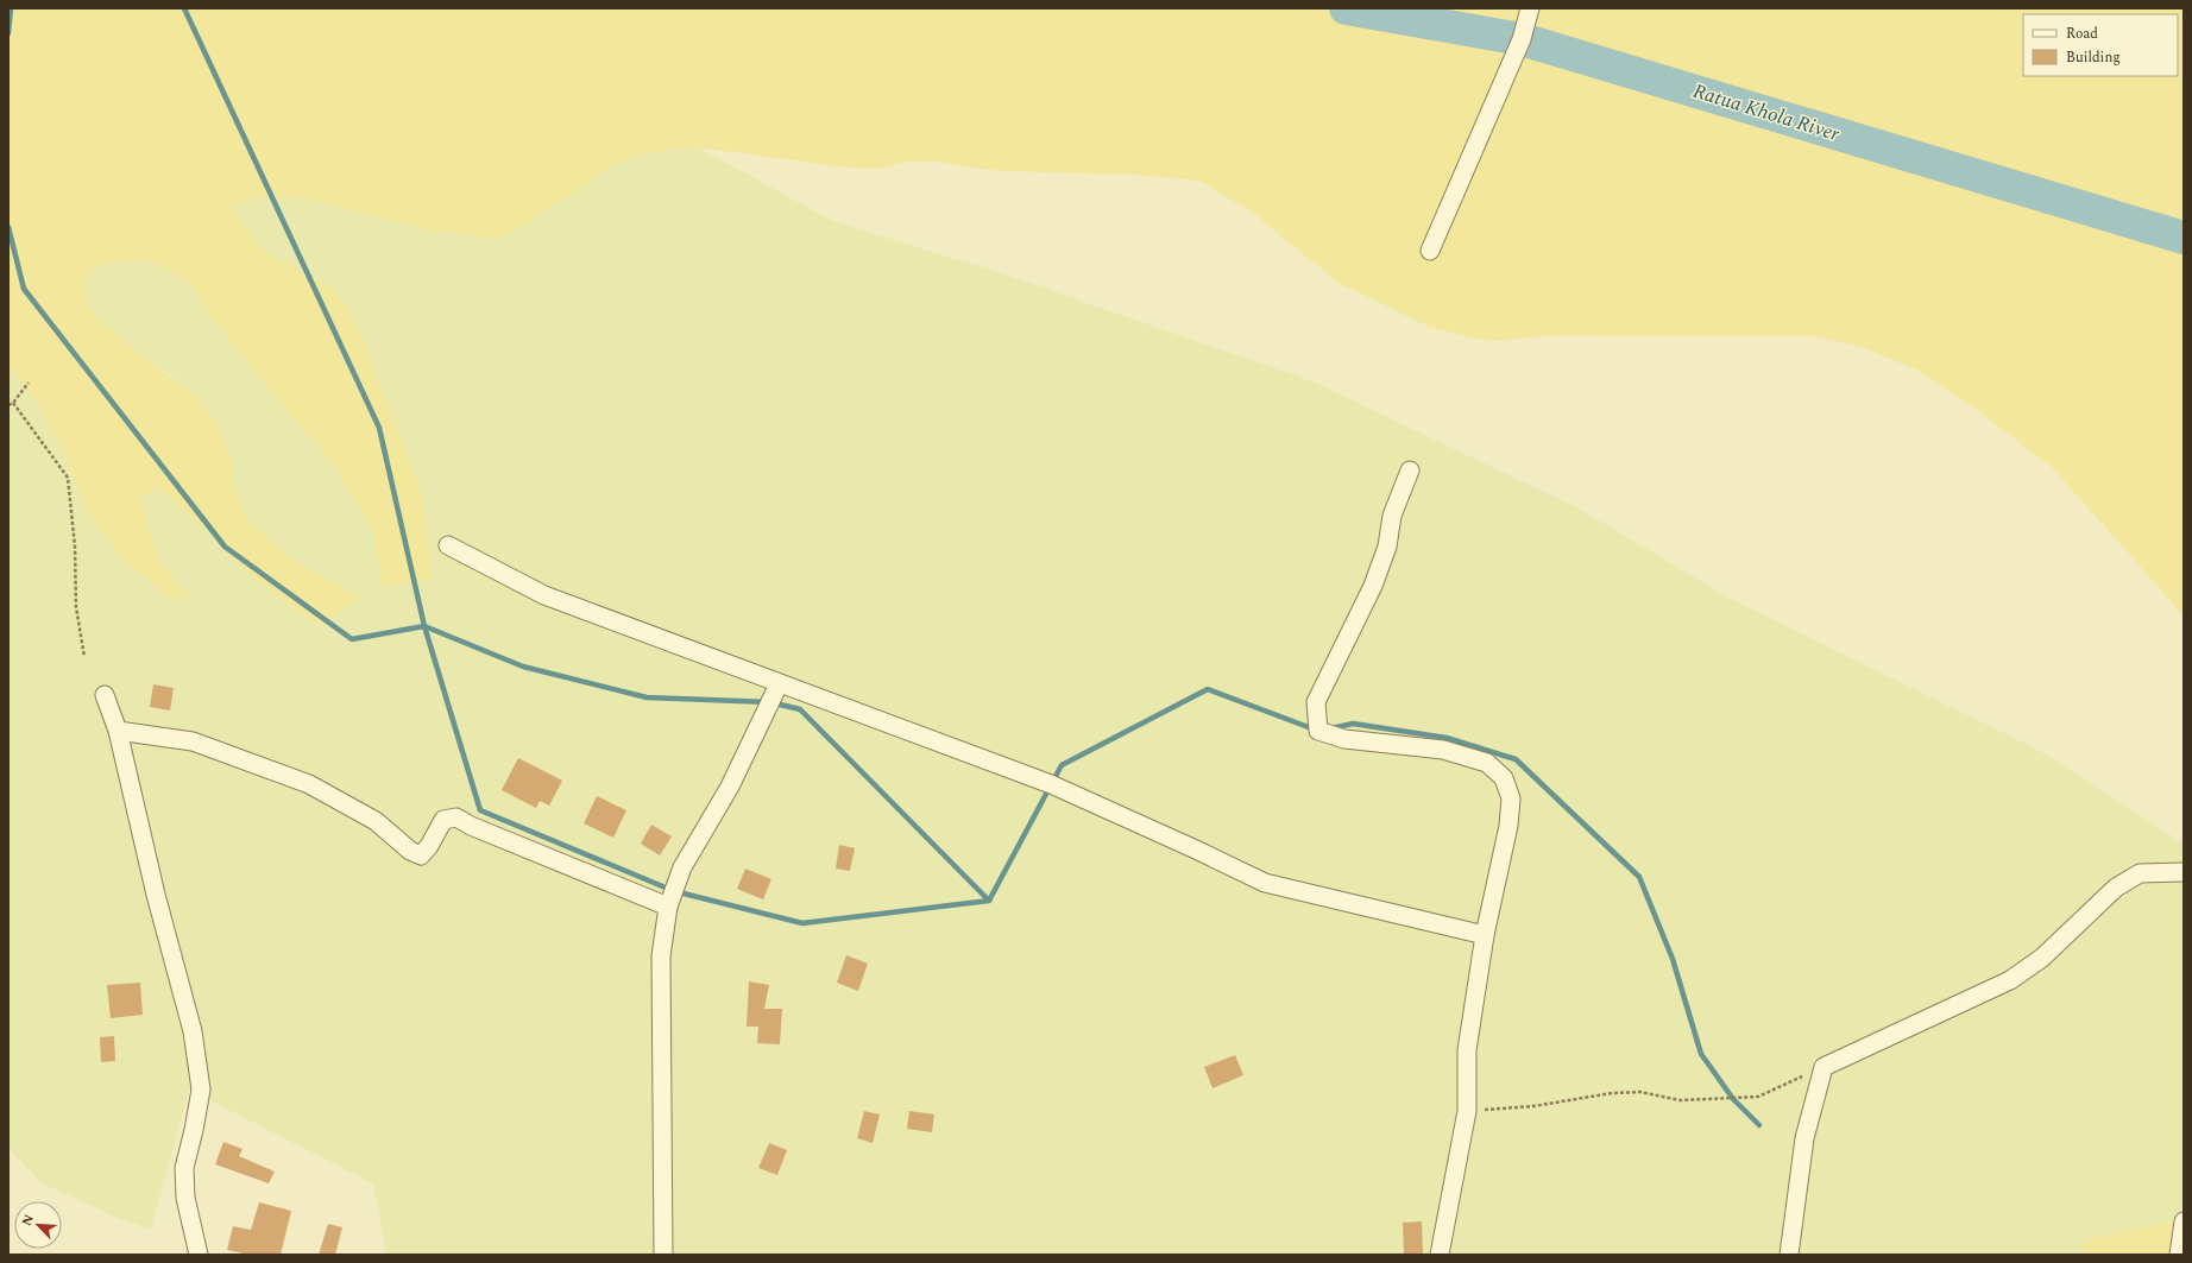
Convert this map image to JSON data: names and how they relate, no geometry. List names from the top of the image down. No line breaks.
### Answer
{"water":["Ratua Khola River"],"legend":["Road","Building"],"north":"top left"}
